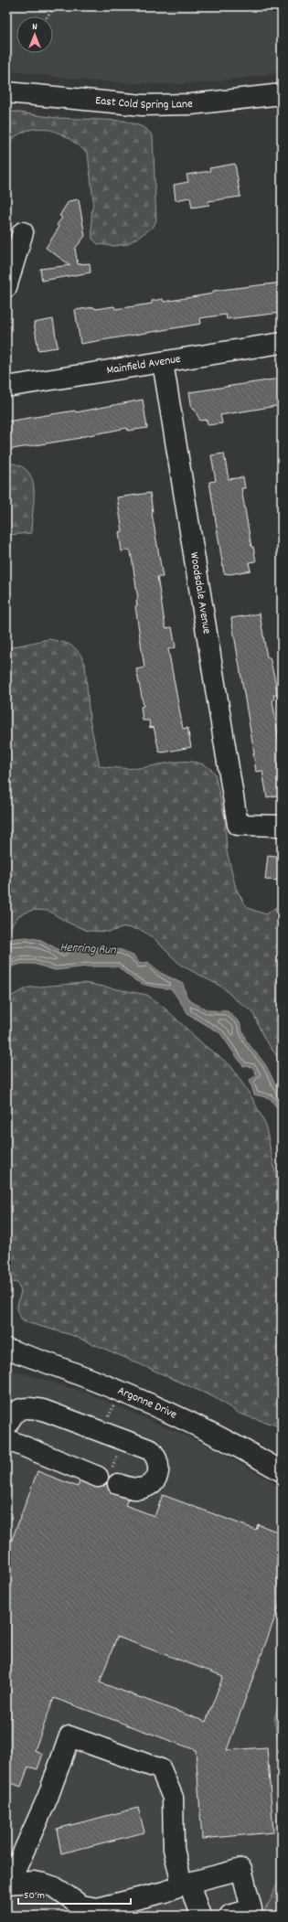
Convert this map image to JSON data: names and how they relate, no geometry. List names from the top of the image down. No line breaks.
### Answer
{"streets":{"street":["East Cold Spring Lane","Mainfield Avenue","Woodsdale Avenue","Argonne Drive"]},"crossings":[["Mainfield Avenue","Woodsdale Avenue"]],"water":["Herring Run"],"scale_bar":"50 m","north":"top"}
